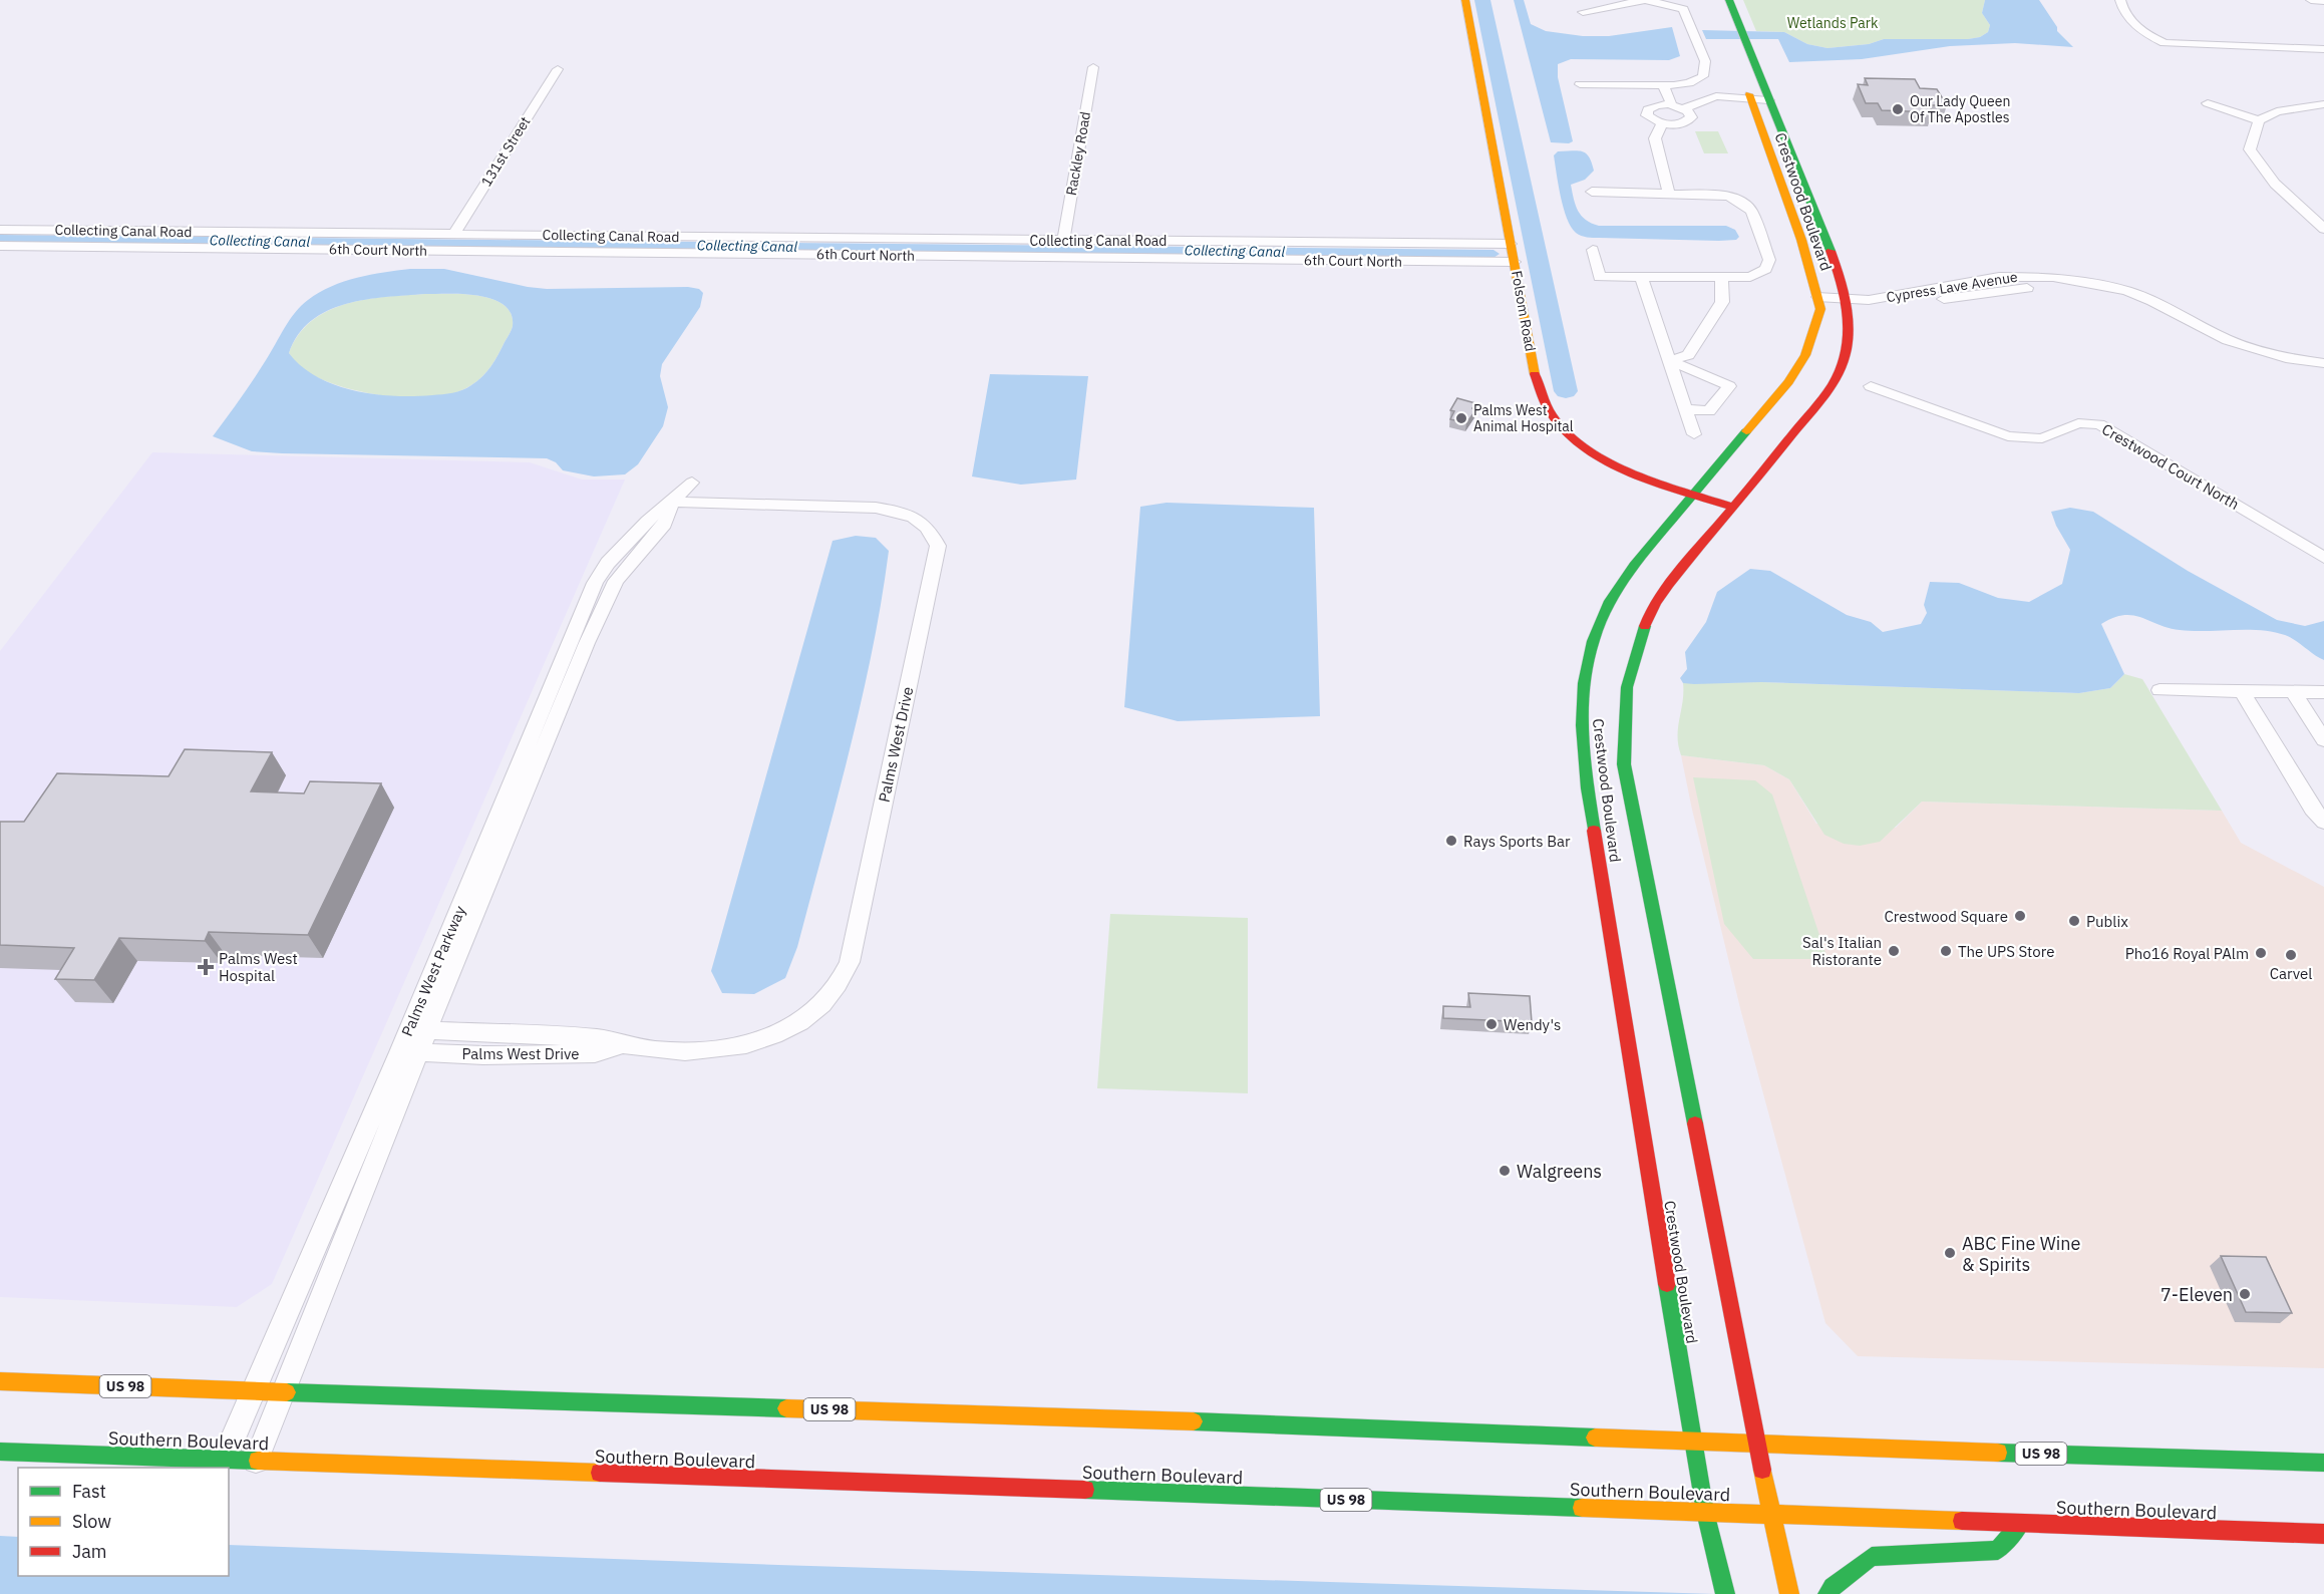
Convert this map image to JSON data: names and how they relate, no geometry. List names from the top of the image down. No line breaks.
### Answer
{"streets":{"main road":["Crestwood Boulevard","Folsom Road","US 98","Southern Boulevard"],"street":["131st Street","Rackley Road","Collecting Canal Road","6th Court North","Cypress Lave Avenue","Crestwood Court North","Palms West Drive","Palms West Parkway"]},"crossings":[["131st Street","Collecting Canal Road"],["Rackley Road","Collecting Canal Road"],["Crestwood Boulevard","Cypress Lave Avenue"],["Crestwood Boulevard","Folsom Road"],["Crestwood Boulevard","US 98"],["Crestwood Boulevard","Southern Boulevard"],["Collecting Canal Road","Folsom Road"],["6th Court North","Folsom Road"],["Palms West Drive","Palms West Parkway"],["Palms West Parkway","US 98"],["Palms West Parkway","Southern Boulevard"]],"water":["Collecting Canal"],"parks":["Wetlands Park"],"places":{"other":["Our Lady Queen Of The Apostles","Palms West Animal Hospital","Rays Sports Bar","Crestwood Square","Publix","Sal's Italian Ristorante","The UPS Store","Pho16 Royal PAlm","Carvel","Wendy's","Walgreens","ABC Fine Wine & Spirits","7-Eleven"],"health":["Palms West Hospital"]},"legend":["Fast","Slow","Jam"]}
